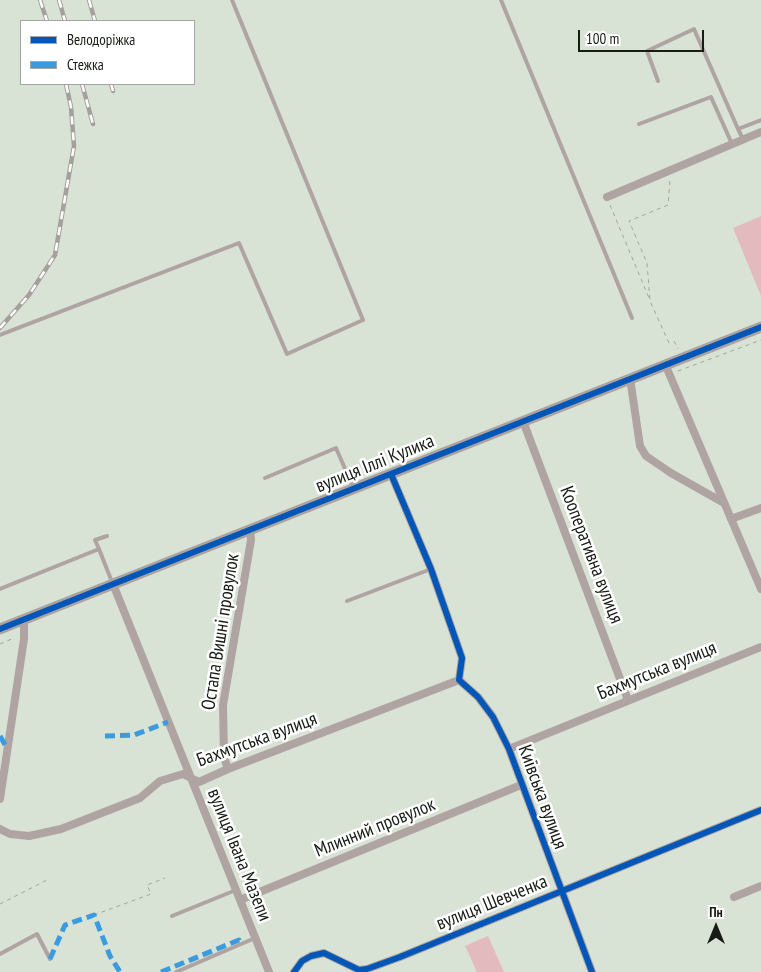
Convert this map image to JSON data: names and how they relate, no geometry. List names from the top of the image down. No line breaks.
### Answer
{"streets":{"street":["вулиця Іллі Кулика","Кооперативна вулиця","Остапа Вишні провулок","Бахмутська вулиця","Київська вулиця","Млинний провулок","вулиця Івана Мазепи","вулиця Шевченка"]},"crossings":[["вулиця Іллі Кулика","Кооперативна вулиця"],["вулиця Іллі Кулика","Остапа Вишні провулок"],["вулиця Іллі Кулика","вулиця Івана Мазепи"],["Кооперативна вулиця","Бахмутська вулиця"],["Остапа Вишні провулок","Бахмутська вулиця"],["Бахмутська вулиця","Київська вулиця"],["Бахмутська вулиця","вулиця Івана Мазепи"],["Київська вулиця","Млинний провулок"],["Київська вулиця","вулиця Шевченка"],["Млинний провулок","вулиця Івана Мазепи"]],"legend":["Велодоріжка","Стежка"],"scale_bar":"100 m","north":"top"}
